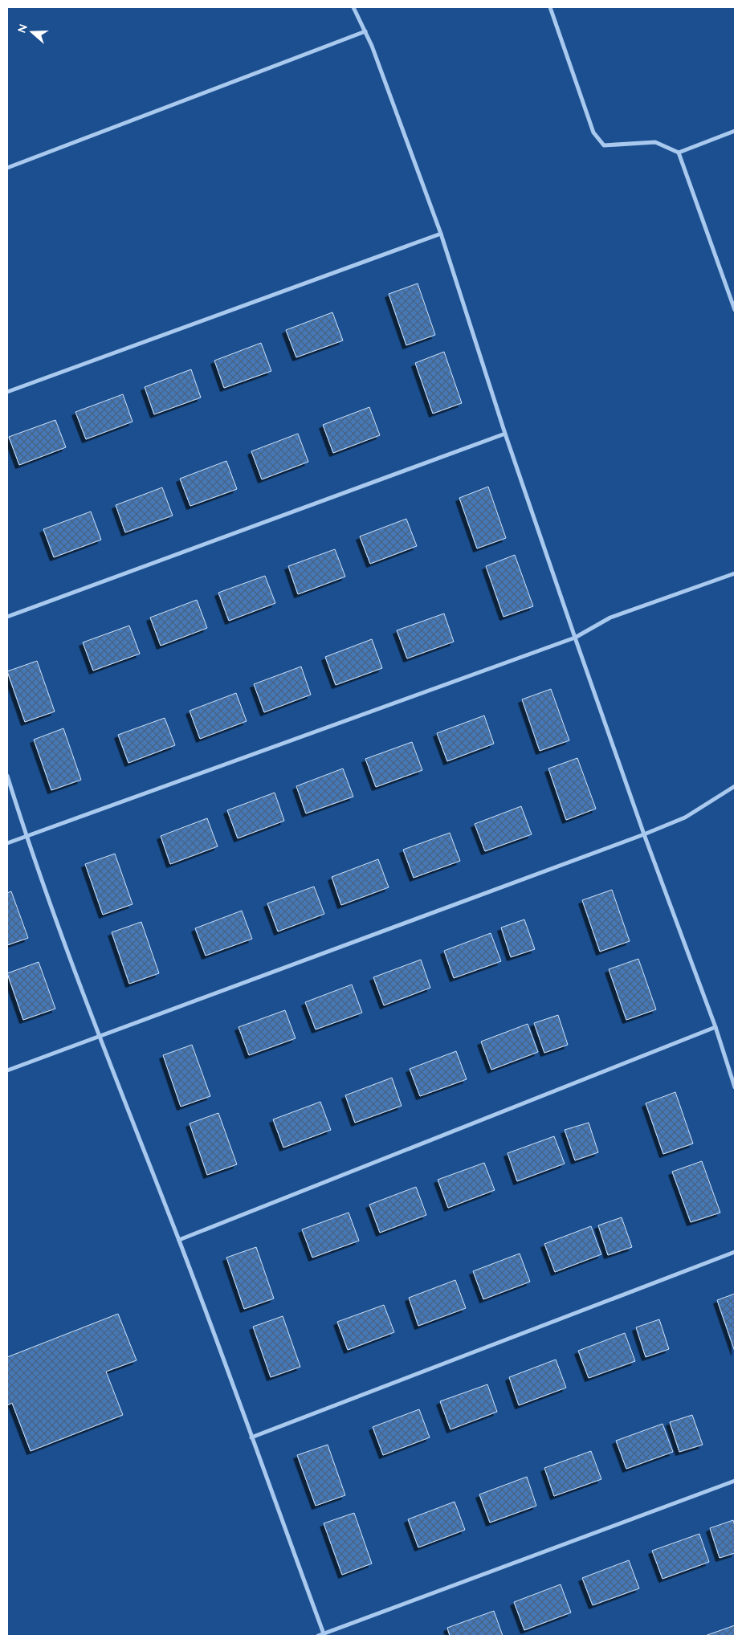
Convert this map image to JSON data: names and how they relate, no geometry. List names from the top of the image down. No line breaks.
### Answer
{"north":"left"}
